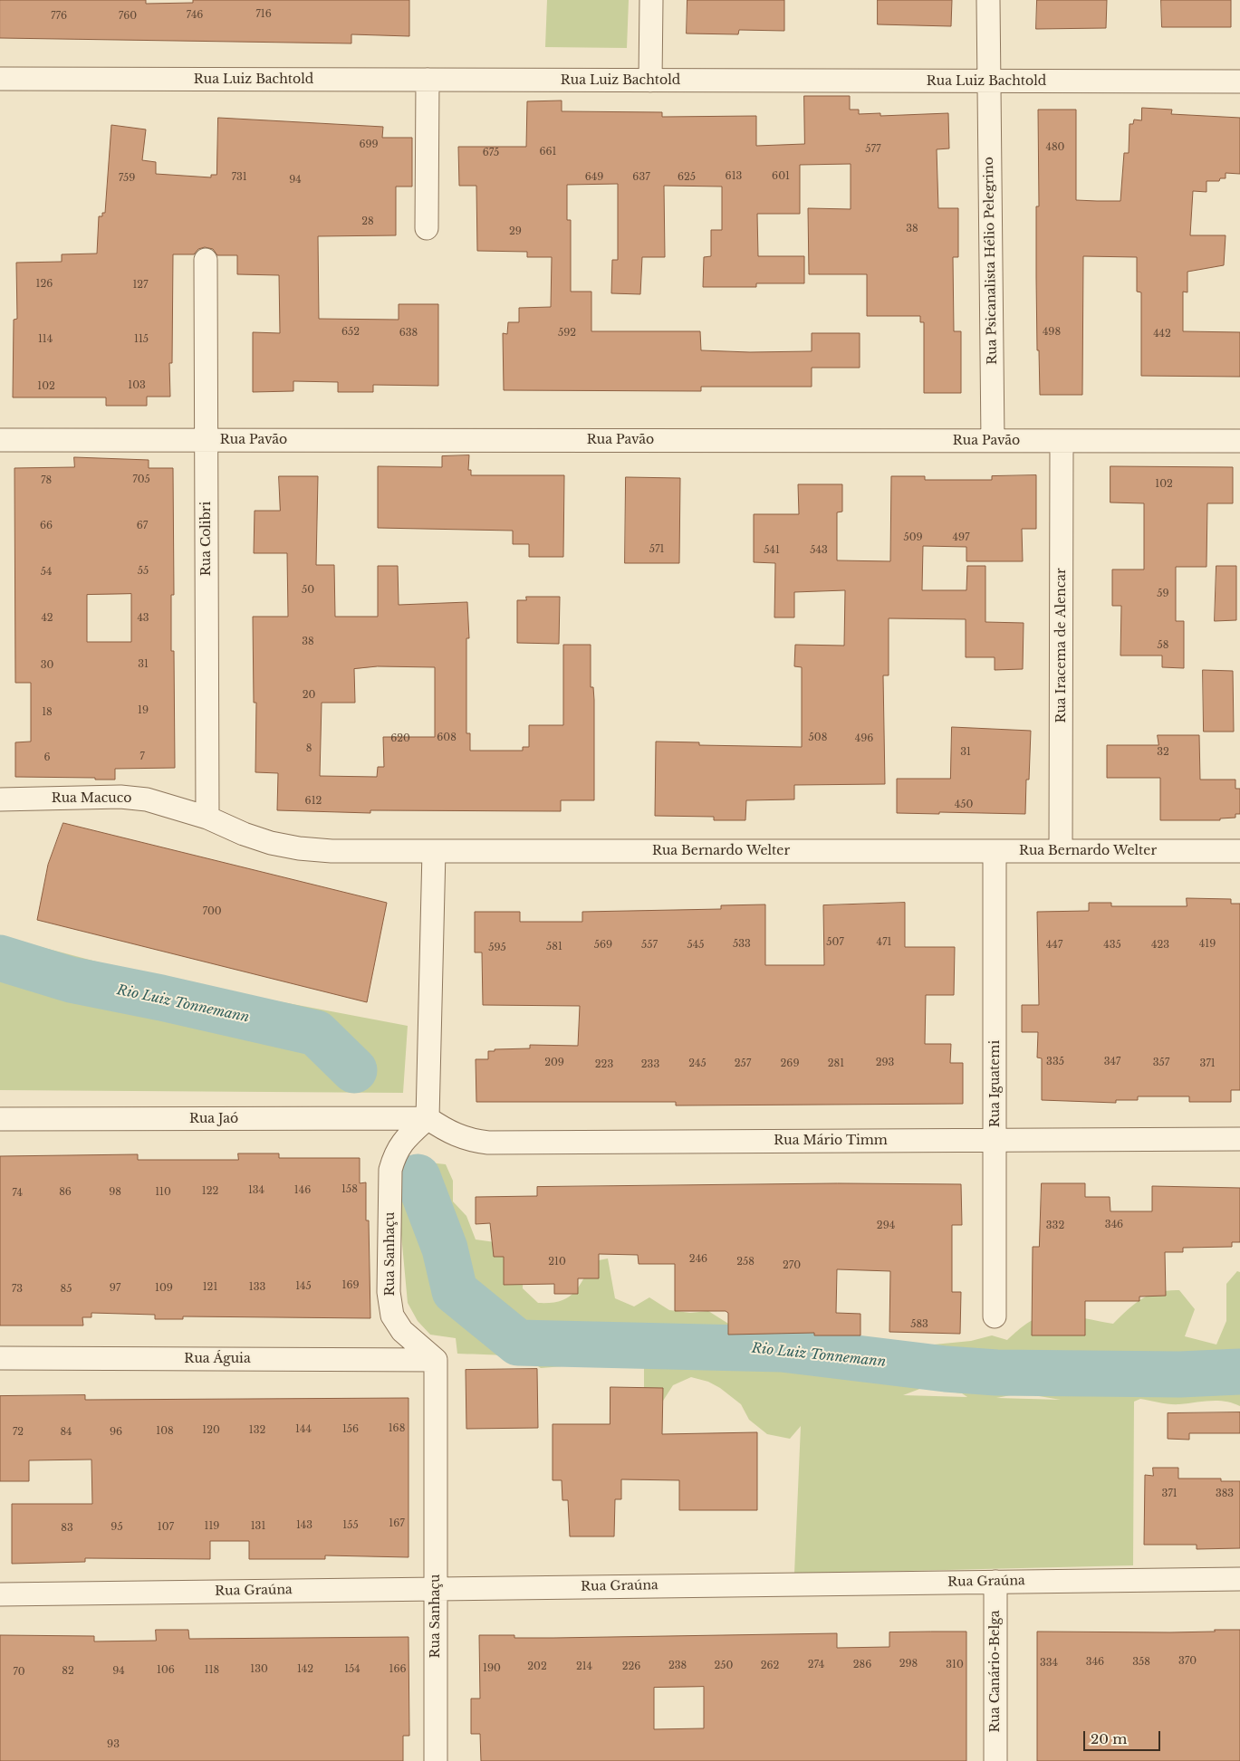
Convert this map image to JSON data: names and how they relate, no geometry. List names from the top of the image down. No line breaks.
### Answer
{"streets":{"street":["Rua Luiz Bachtold","Rua Psicanalista Hélio Pelegrino","Rua Pavão","Rua Colibri","Rua Iracema de Alencar","Rua Macuco","Rua Bernardo Welter","Rua Iguatemi","Rua Jaó","Rua Mário Timm","Rua Sanhaçu","Rua Águia","Rua Graúna","Rua Canário-Belga"]},"crossings":[["Rua Luiz Bachtold","Rua Psicanalista Hélio Pelegrino"],["Rua Psicanalista Hélio Pelegrino","Rua Pavão"],["Rua Pavão","Rua Colibri"],["Rua Pavão","Rua Iracema de Alencar"],["Rua Colibri","Rua Macuco"],["Rua Colibri","Rua Bernardo Welter"],["Rua Iracema de Alencar","Rua Bernardo Welter"],["Rua Macuco","Rua Bernardo Welter"],["Rua Bernardo Welter","Rua Iguatemi"],["Rua Iguatemi","Rua Mário Timm"],["Rua Jaó","Rua Mário Timm"],["Rua Jaó","Rua Sanhaçu"],["Rua Mário Timm","Rua Sanhaçu"],["Rua Sanhaçu","Rua Águia"],["Rua Sanhaçu","Rua Graúna"],["Rua Graúna","Rua Canário-Belga"]],"water":["Rio Luiz Tonnemann"],"house_numbers":["716","746","776","760","699","480","577","661","675","613","601","731","649","637","625","759","94","28","38","29","126","127","652","498","638","592","442","114","115","103","102","705","78","102","66","67","509","497","571","541","543","55","54","50","59","42","43","38","58","31","30","20","19","18","608","508","620","496","8","31","32","7","6","612","450","700","507","471","533","419","569","557","545","447","435","423","581","595","335","347","209","293","357","245","257","269","281","371","223","233","158","134","146","122","86","98","110","74","346","294","332","246","210","258","270","169","145","121","133","97","109","73","85","583","168","144","156","120","132","108","72","84","96","371","383","167","143","155","119","131","95","107","83","370","346","358","334","298","274","286","310","238","250","262","202","214","226","190","130","142","154","166","106","118","82","94","70","93"],"scale_bar":"20 m"}
